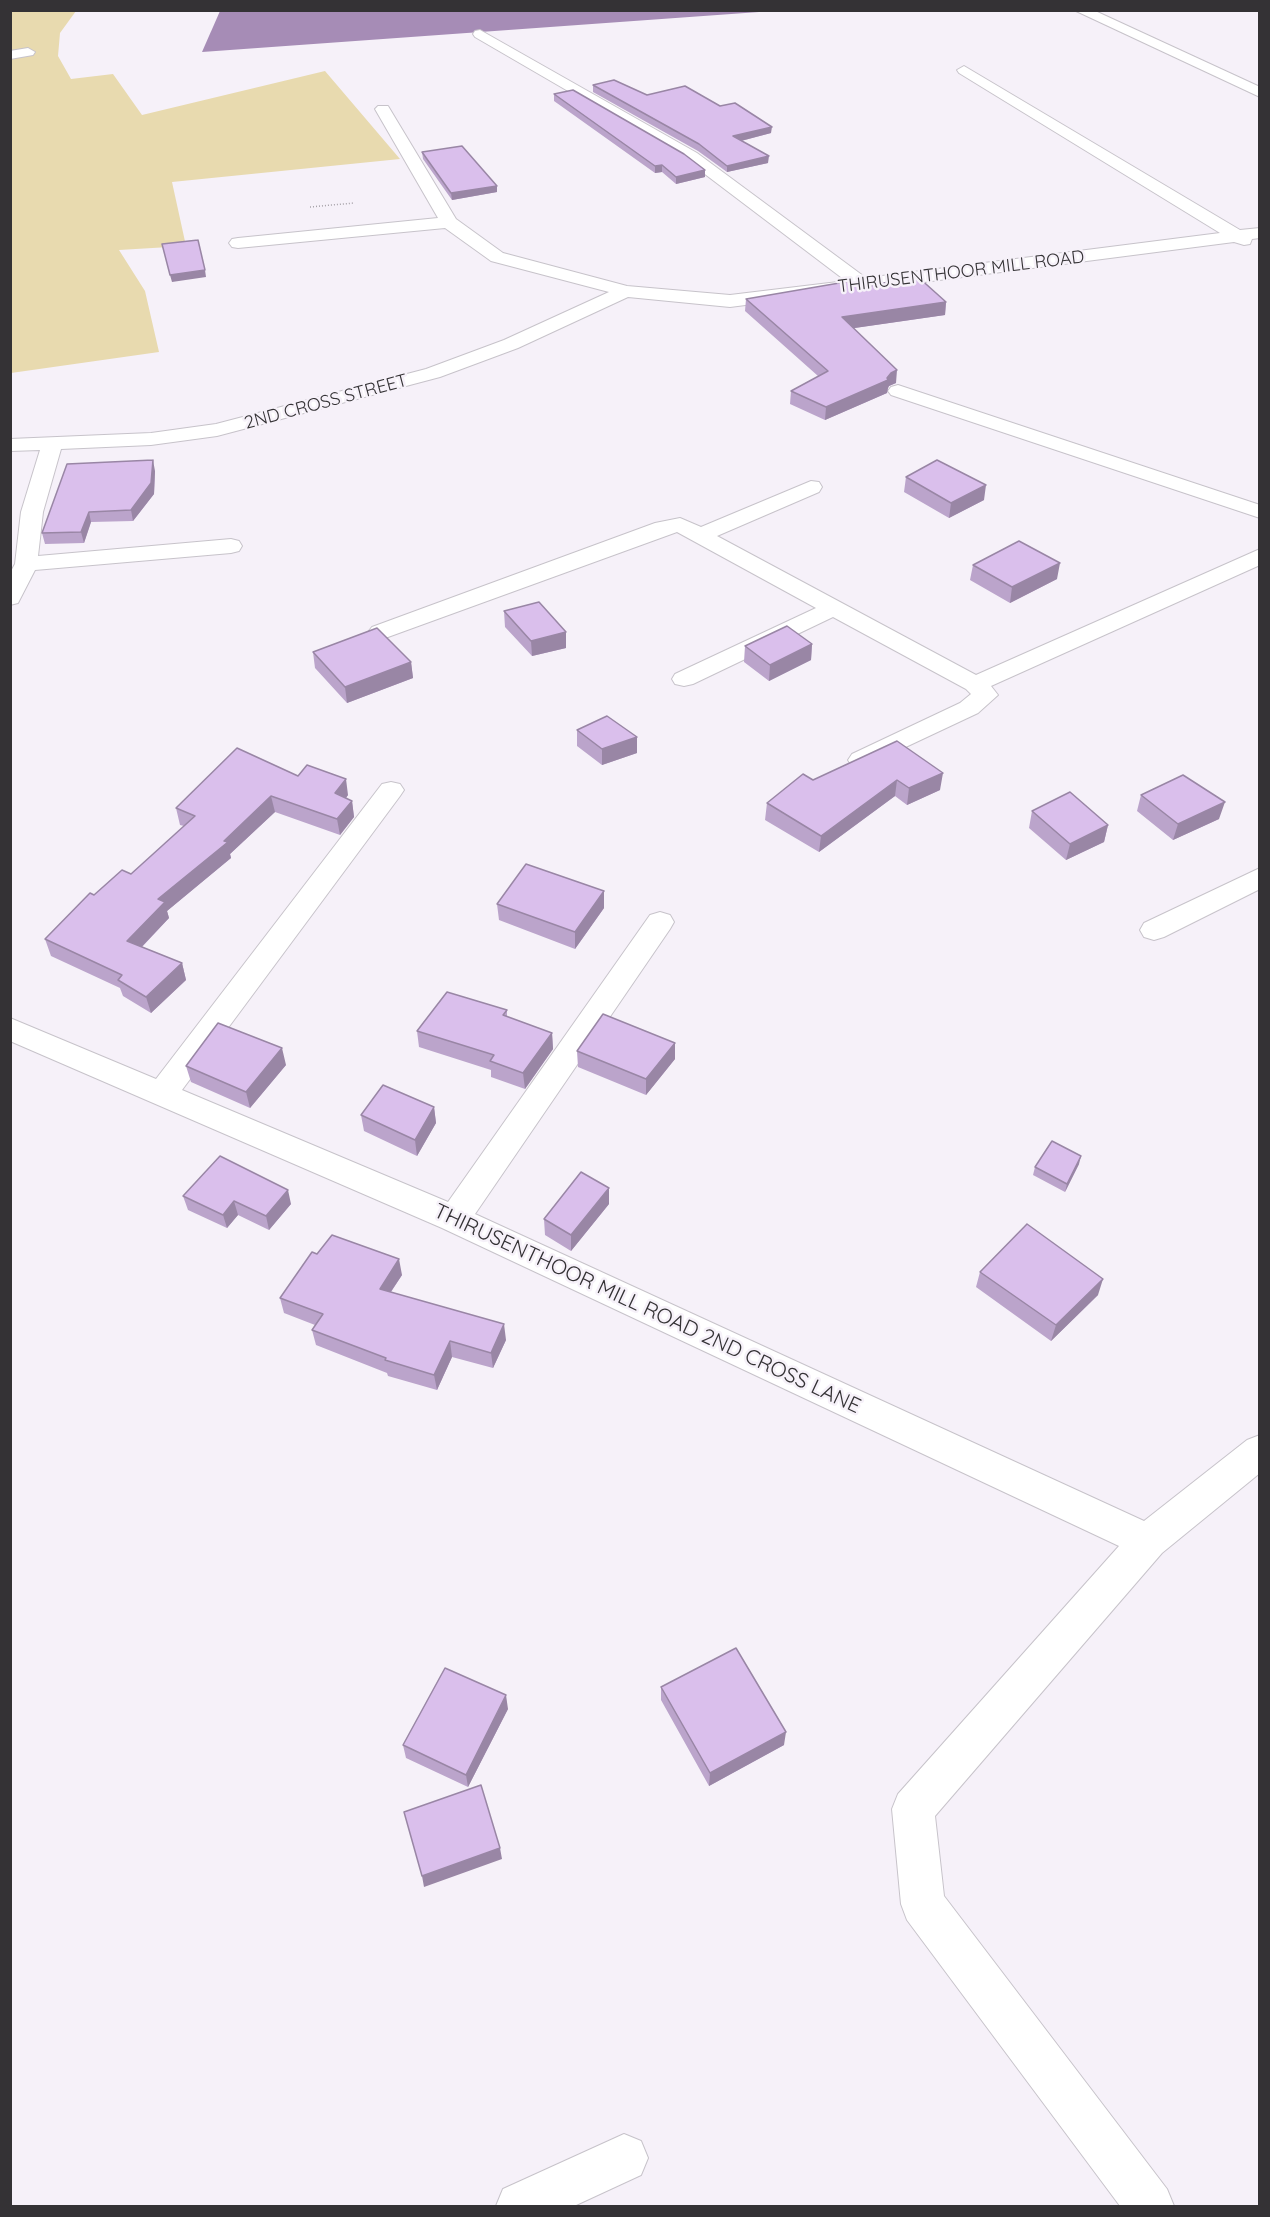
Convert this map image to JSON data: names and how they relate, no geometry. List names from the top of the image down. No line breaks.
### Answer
{"streets":{"street":["THIRUSENTHOOR MILL ROAD","2ND CROSS STREET","THIRUSENTHOOR MILL ROAD 2ND CROSS LANE"]},"crossings":[["THIRUSENTHOOR MILL ROAD","2ND CROSS STREET"]]}
